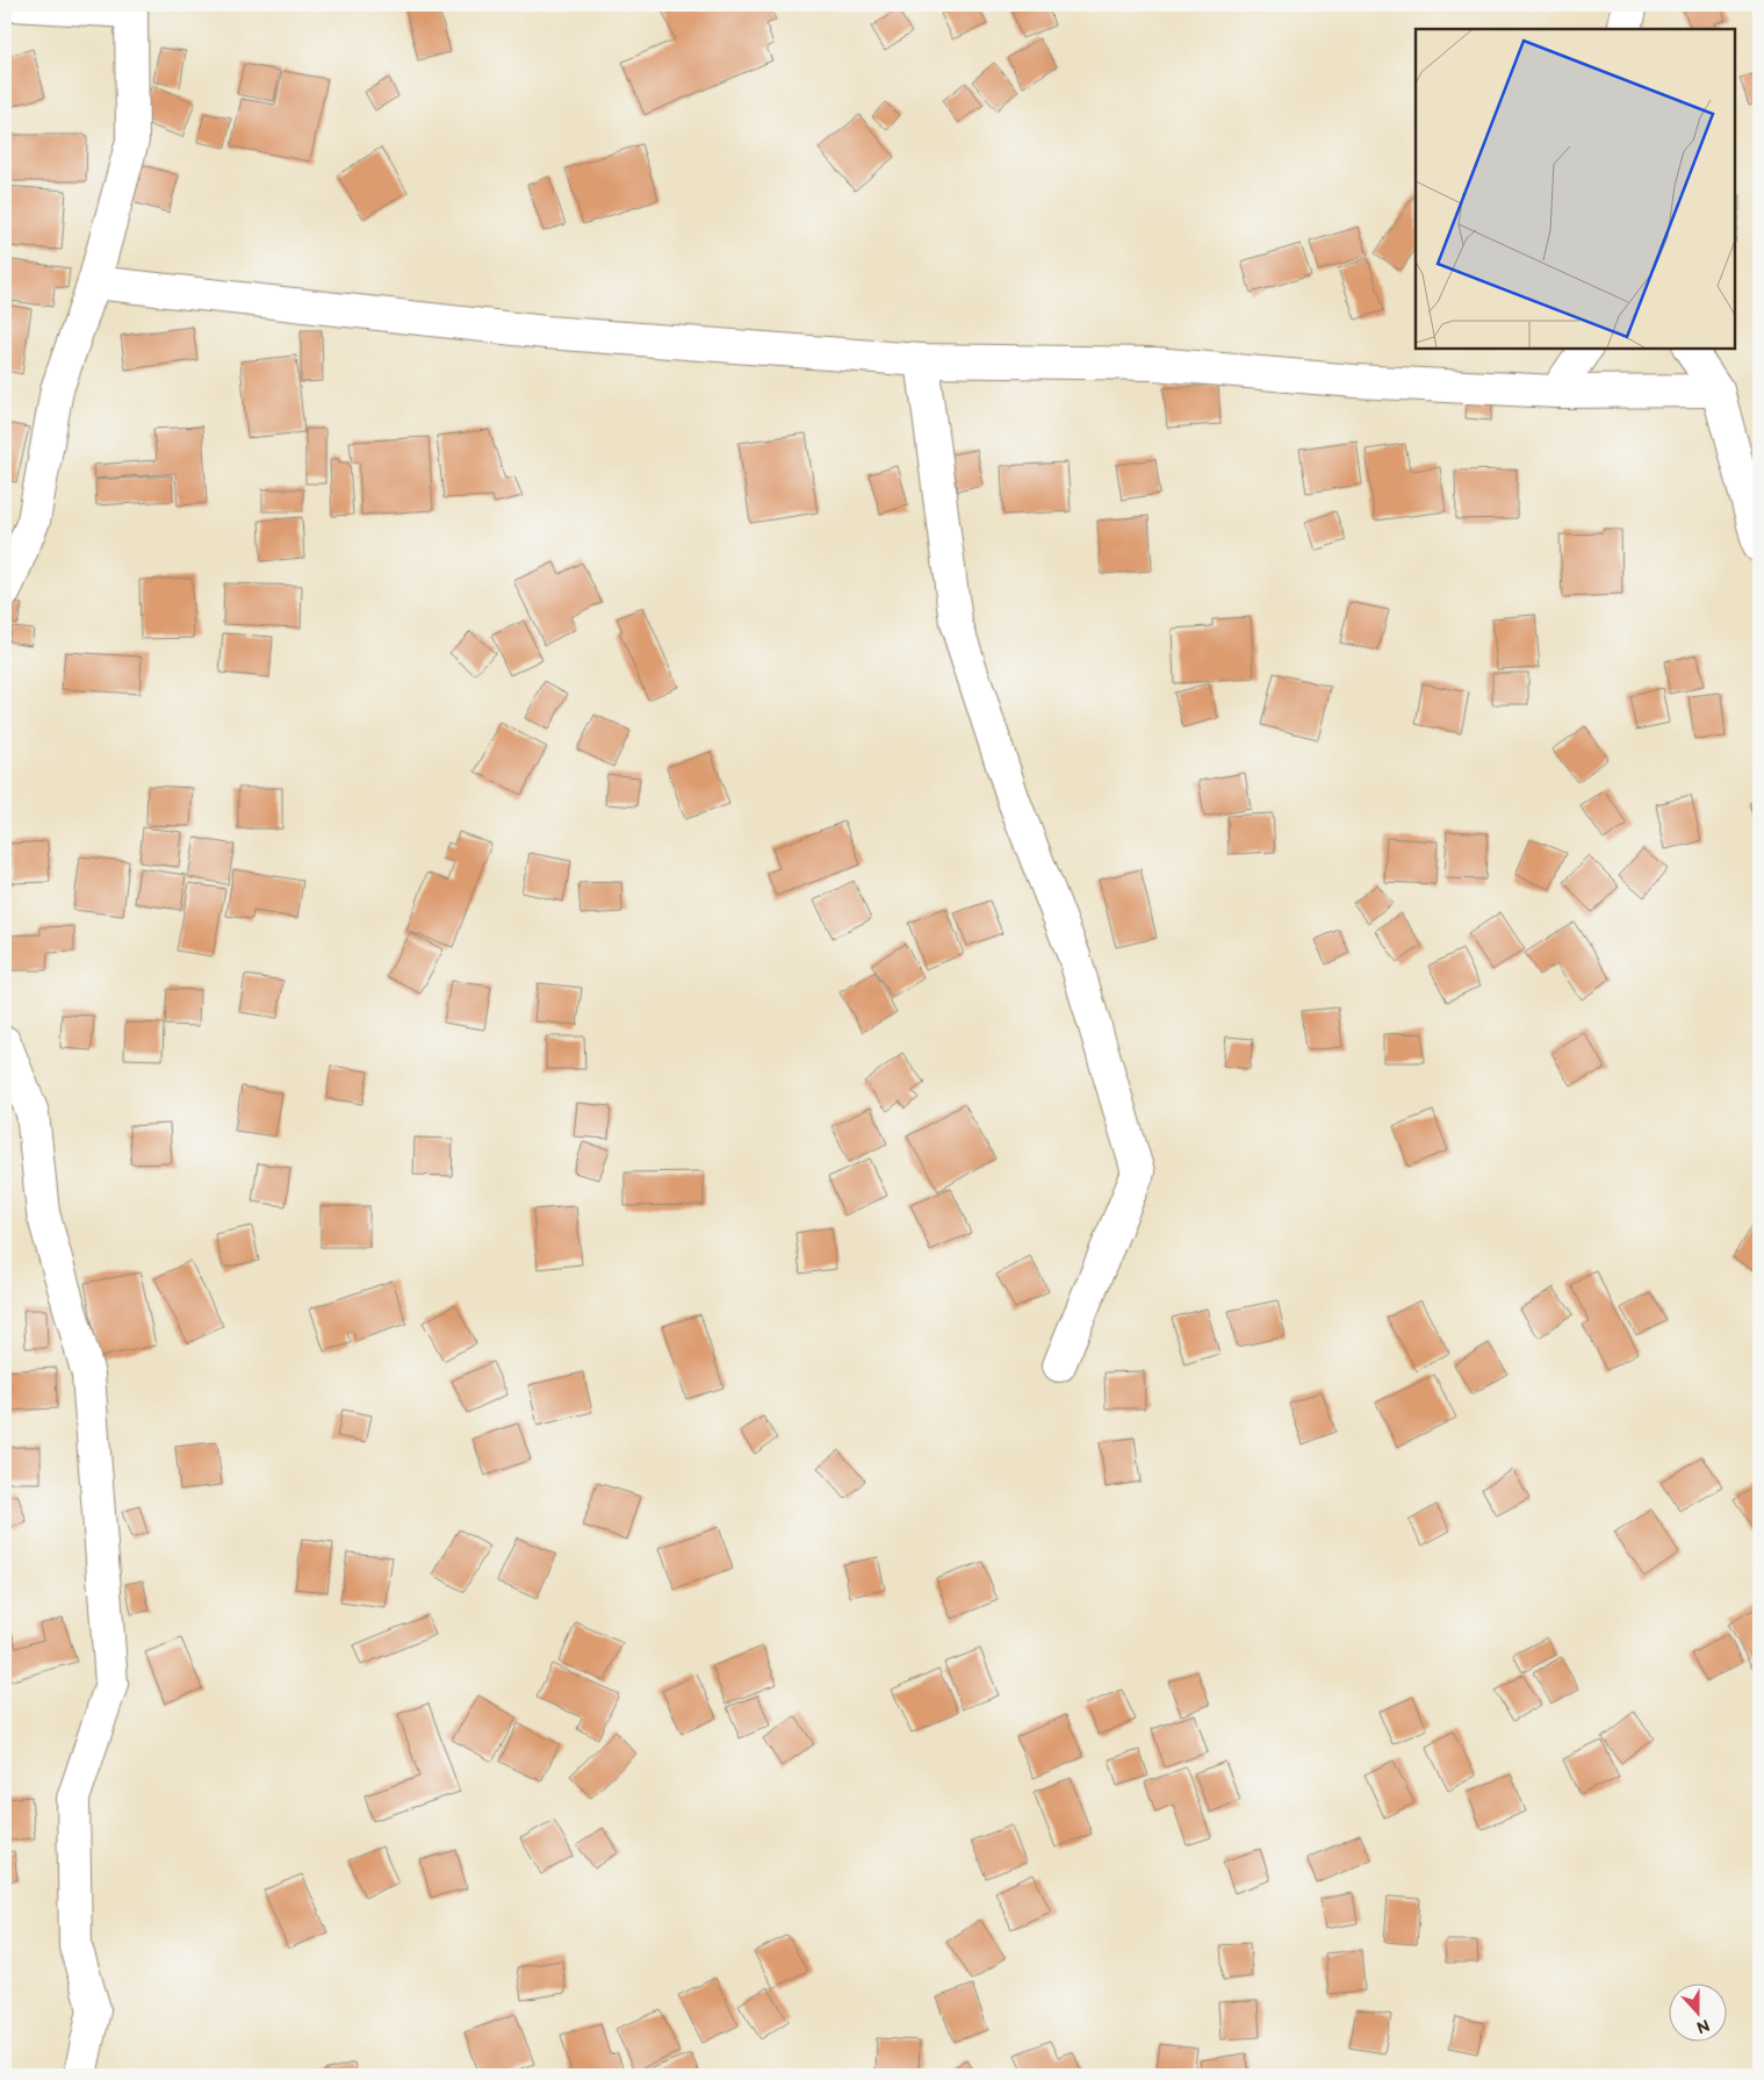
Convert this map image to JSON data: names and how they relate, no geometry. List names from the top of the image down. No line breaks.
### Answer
{"north":"bottom"}
